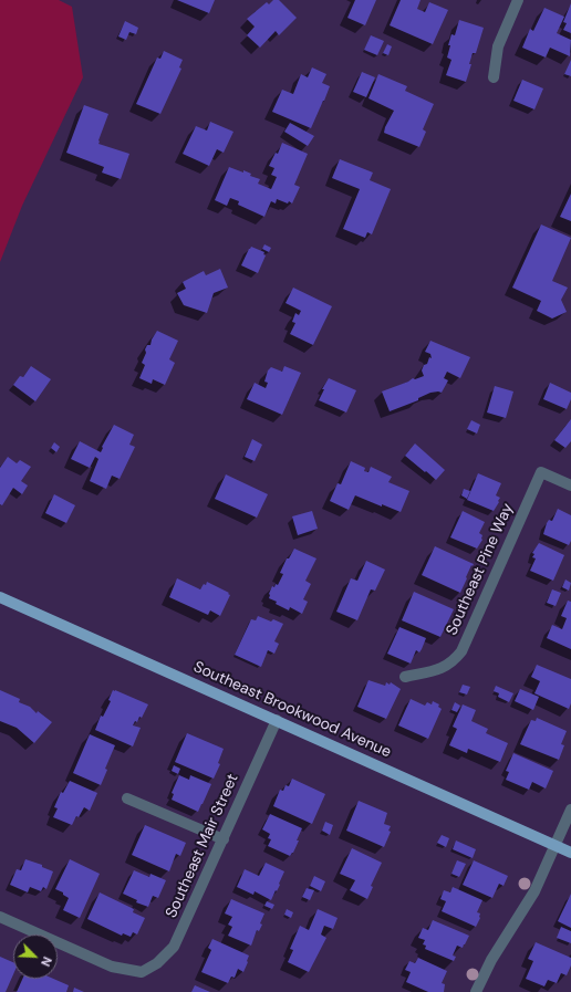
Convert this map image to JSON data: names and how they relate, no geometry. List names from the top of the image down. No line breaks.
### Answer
{"streets":{"main road":["Southeast Brookwood Avenue"],"street":["Southeast Pine Way","Southeast Mair Street"]},"crossings":[["Southeast Brookwood Avenue","Southeast Mair Street"]],"north":"bottom right"}
